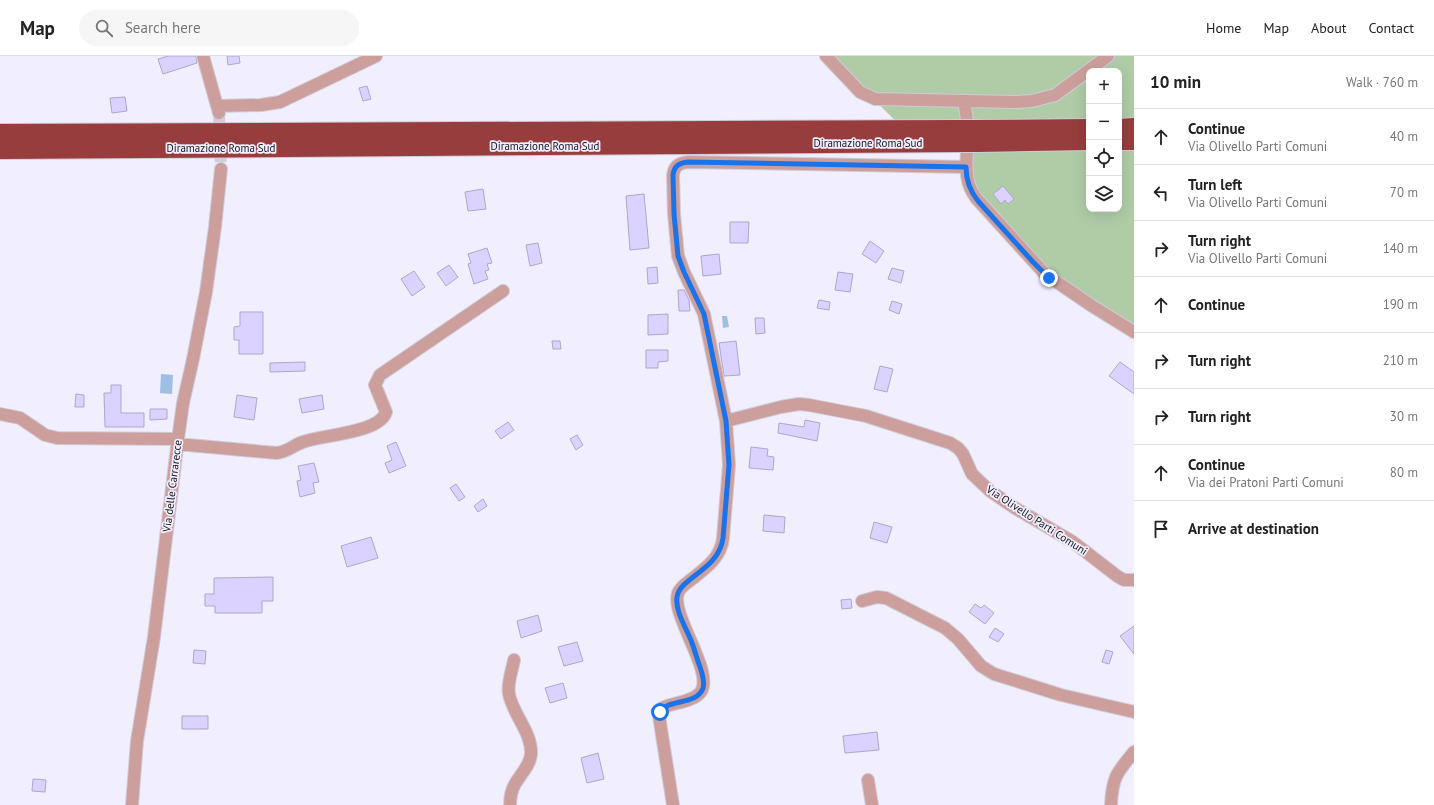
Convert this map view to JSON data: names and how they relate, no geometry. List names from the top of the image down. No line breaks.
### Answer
{"streets":{"highway":["Diramazione Roma Sud"],"street":["Via delle Carrarecce","Via Olivello Parti Comuni"]},"page":{"header":"Map","search":"Search here","nav":["Home","Map","About","Contact"],"heading":["10 min","Walk · 760 m"],"map_buttons":["+","−"],"list":[["Continue","Via Olivello Parti Comuni","40 m"],["Turn left","Via Olivello Parti Comuni","70 m"],["Turn right","Via Olivello Parti Comuni","140 m"],["Continue","190 m"],["Turn right","210 m"],["Turn right","30 m"],["Continue","Via dei Pratoni Parti Comuni","80 m"],"Arrive at destination"]}}
